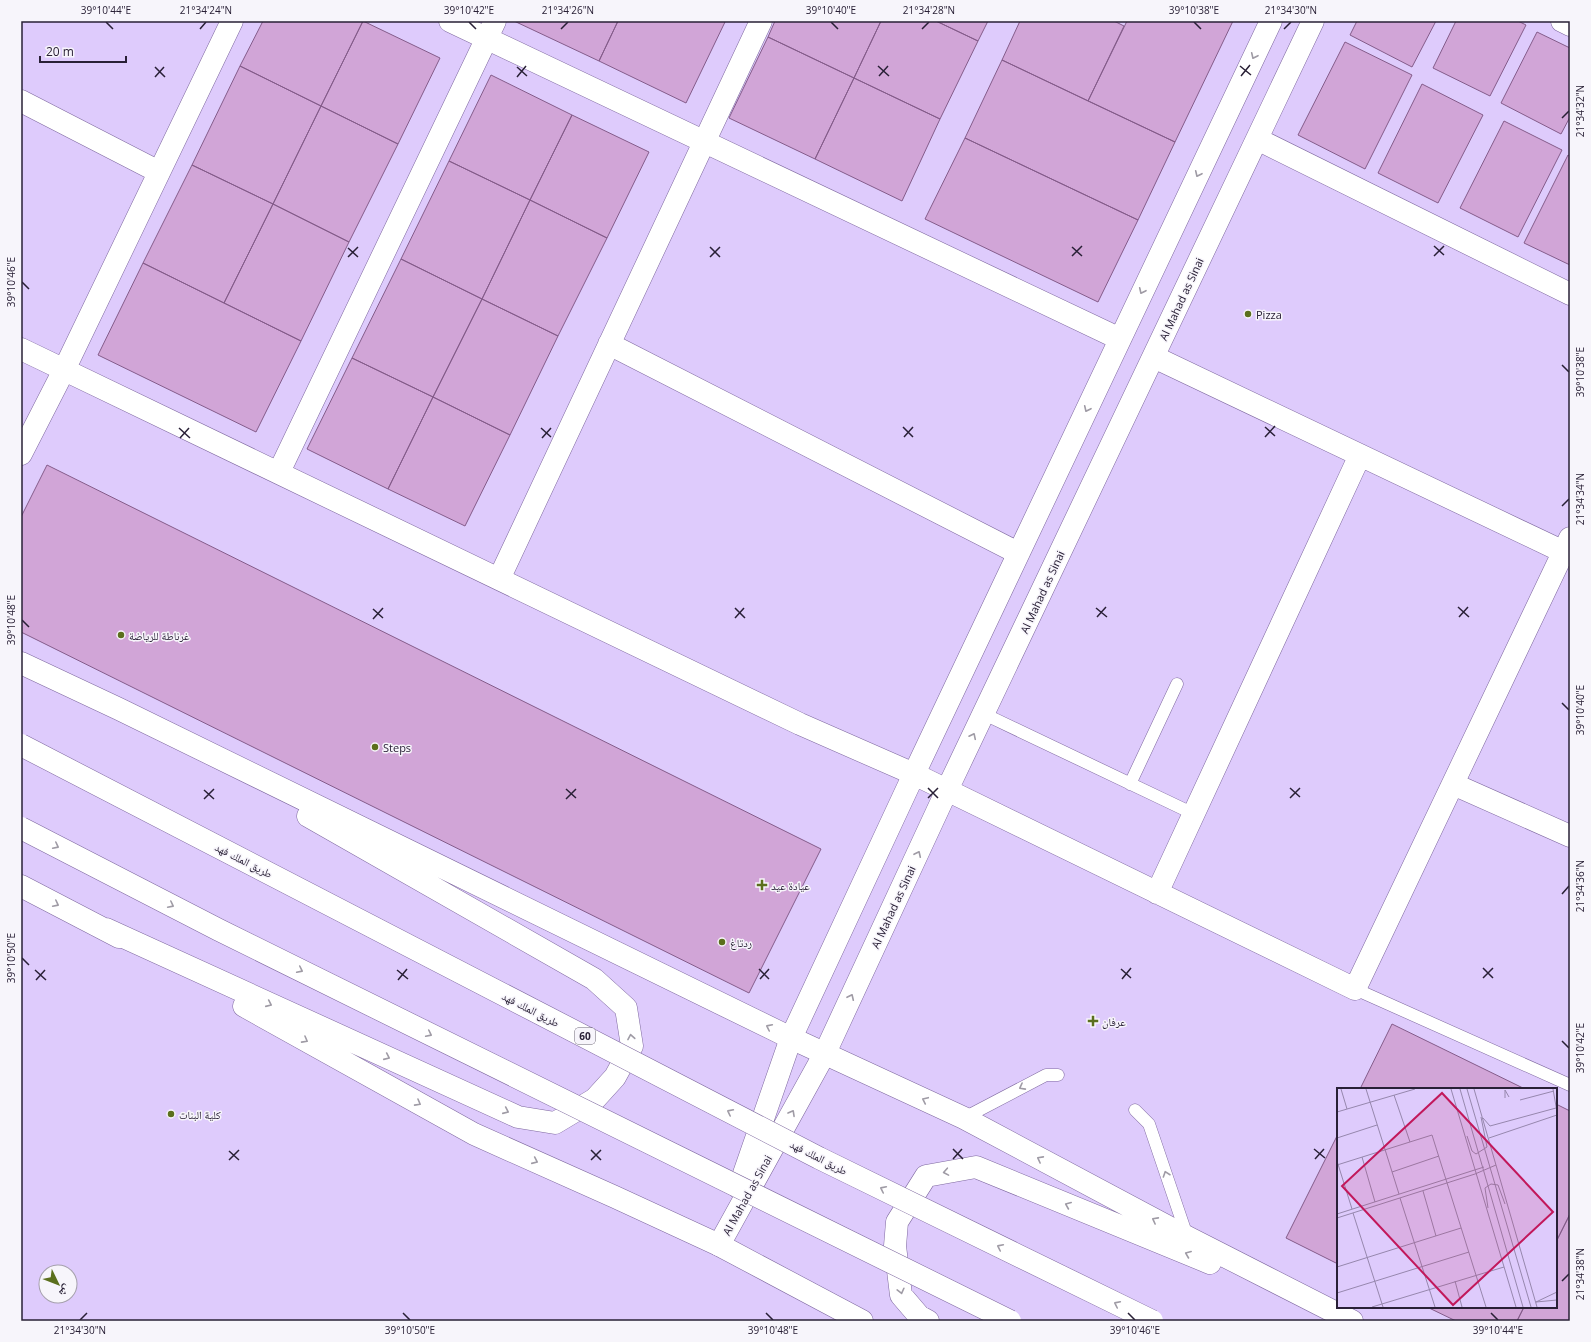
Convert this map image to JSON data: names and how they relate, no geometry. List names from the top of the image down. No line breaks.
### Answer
{"streets":{"main road":["Al Mahad as Sinai","طريق الملك فهد","60"]},"places":{"other":["Pizza","غرناطة للرياضة","Steps","ردتاغ","كلية البنات"],"health":["عيادة عيد","عرفان"]},"scale_bar":"20 m","north":"bottom right","coordinates":["39°10'44\"E","21°34'24\"N","39°10'42\"E","21°34'26\"N","39°10'40\"E","21°34'28\"N","39°10'38\"E","21°34'30\"N","21°34'32\"N","39°10'46\"E","21°34'34\"N","39°10'48\"E","21°34'36\"N","39°10'50\"E","21°34'38\"N"]}
